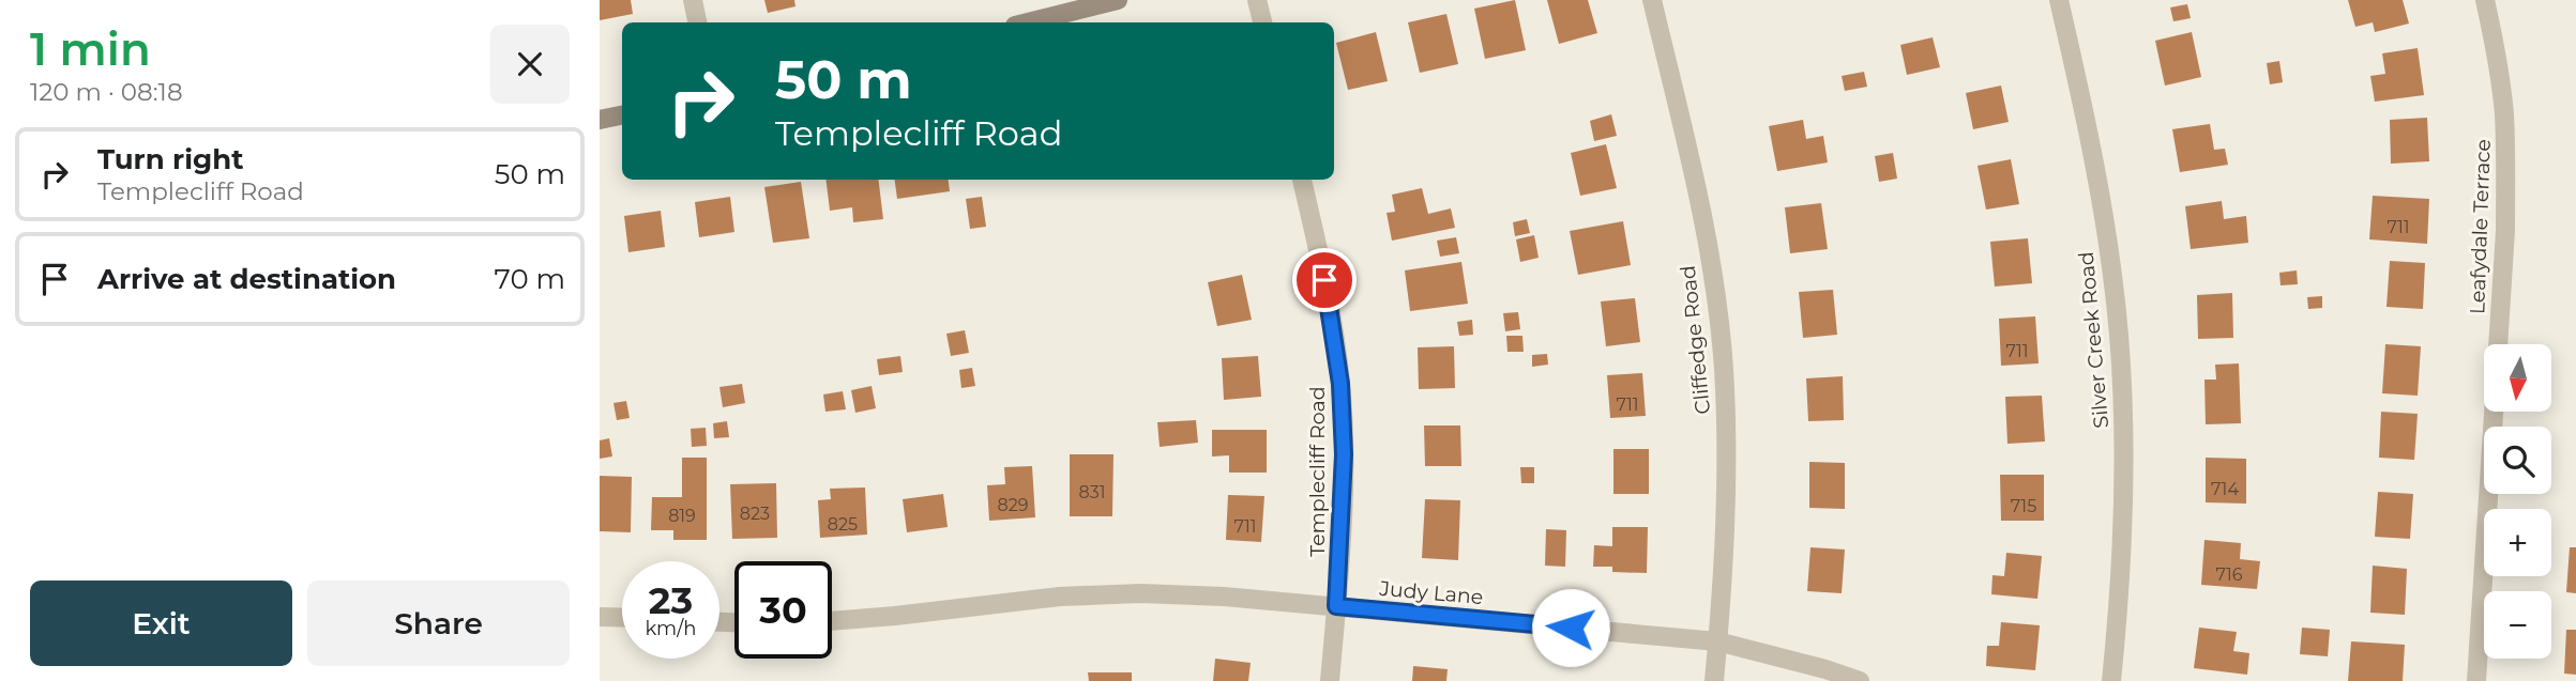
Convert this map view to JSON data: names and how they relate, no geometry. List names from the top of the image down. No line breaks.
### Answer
{"streets":{"street":["Leafydale Terrace","Cliffedge Road","Silver Creek Road","Templecliff Road","Judy Lane"]},"crossings":[["Cliffedge Road","Judy Lane"],["Templecliff Road","Judy Lane"]],"house_numbers":["711","711","711","714","831","829","715","823","819","825","711","716"],"north":"bottom","page":{"heading":["1 min","120 m · 08:18"],"turn":["50 m","Templecliff Road"],"list":[{"name":"Turn right","note":"Templecliff Road","value":"50 m"},{"name":"Arrive at destination","value":"70 m"}],"map_buttons":["+","−"],"speed":"23 km/h","limit":"30","buttons":["Exit","Share"]}}
